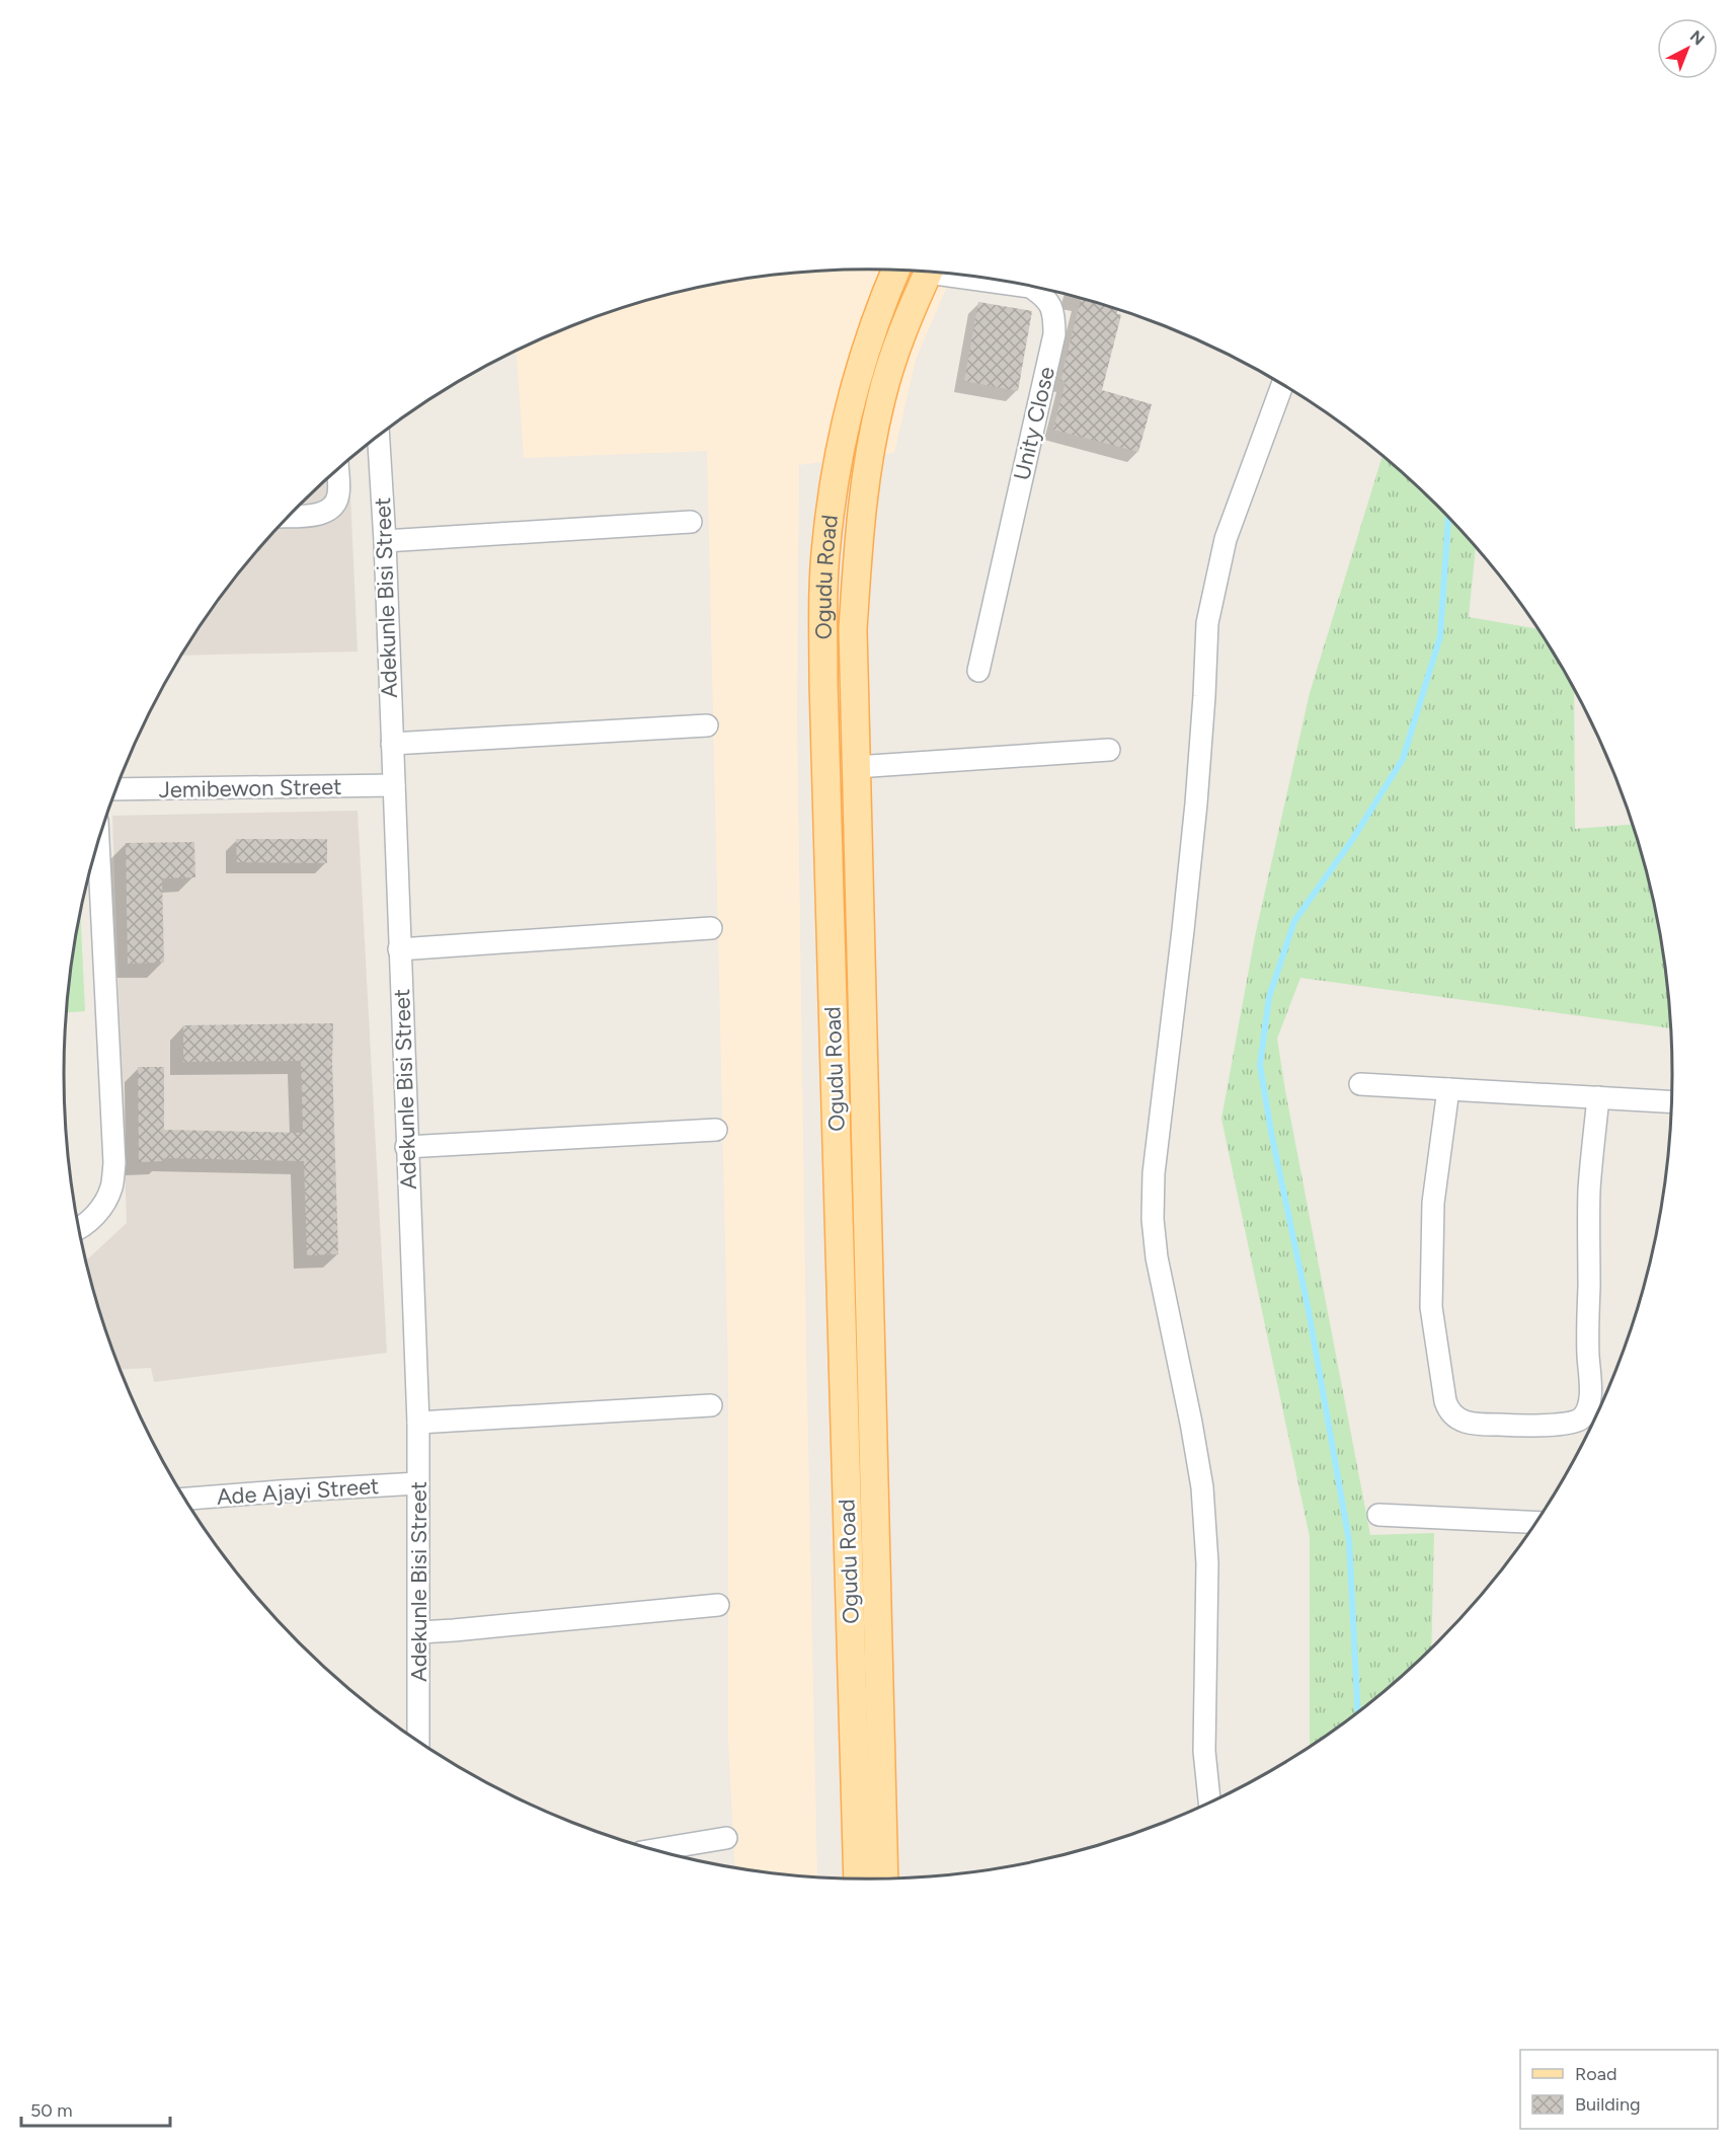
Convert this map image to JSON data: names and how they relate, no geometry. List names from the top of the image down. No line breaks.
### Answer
{"streets":{"main road":["Ogudu Road"],"street":["Unity Close","Adekunle Bisi Street","Jemibewon Street","Ade Ajayi Street"]},"crossings":[["Adekunle Bisi Street","Jemibewon Street"],["Adekunle Bisi Street","Ade Ajayi Street"]],"legend":["Road","Building"],"scale_bar":"50 m","north":"top right"}
